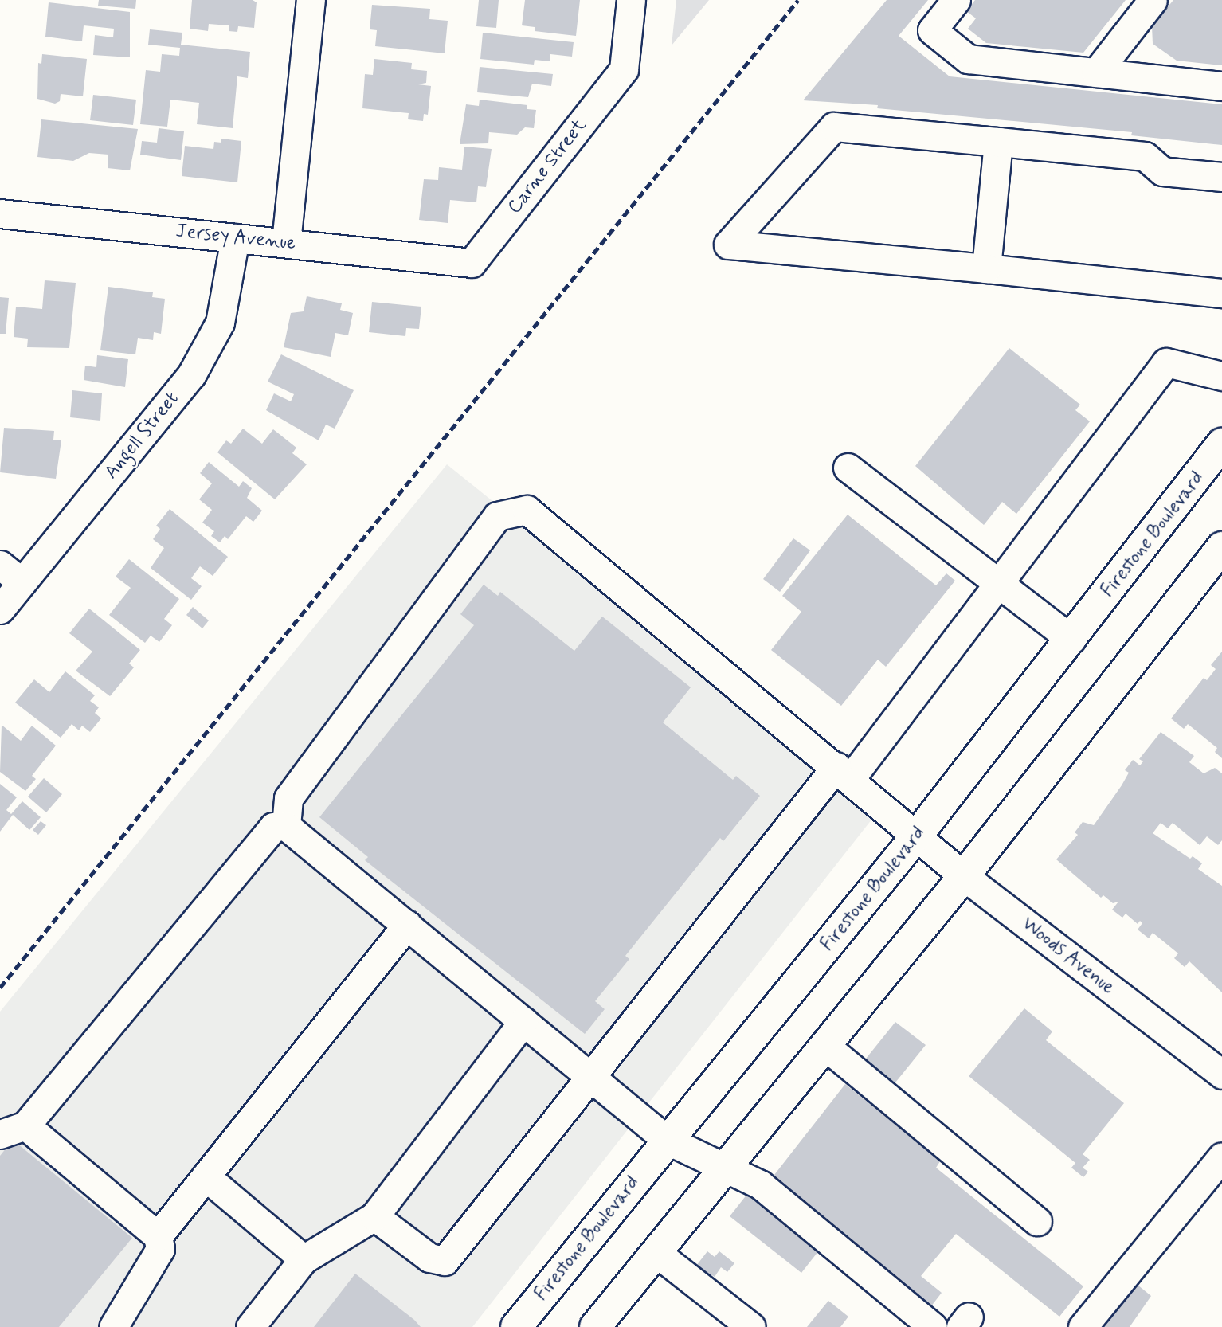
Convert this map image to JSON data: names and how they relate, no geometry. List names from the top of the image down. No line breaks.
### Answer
{"streets":{"main road":["Firestone Boulevard"],"street":["Carne Street","Jersey Avenue","Angell Street","Woods Avenue"]},"crossings":[["Carne Street","Jersey Avenue"],["Jersey Avenue","Angell Street"],["Firestone Boulevard","Woods Avenue"]]}
